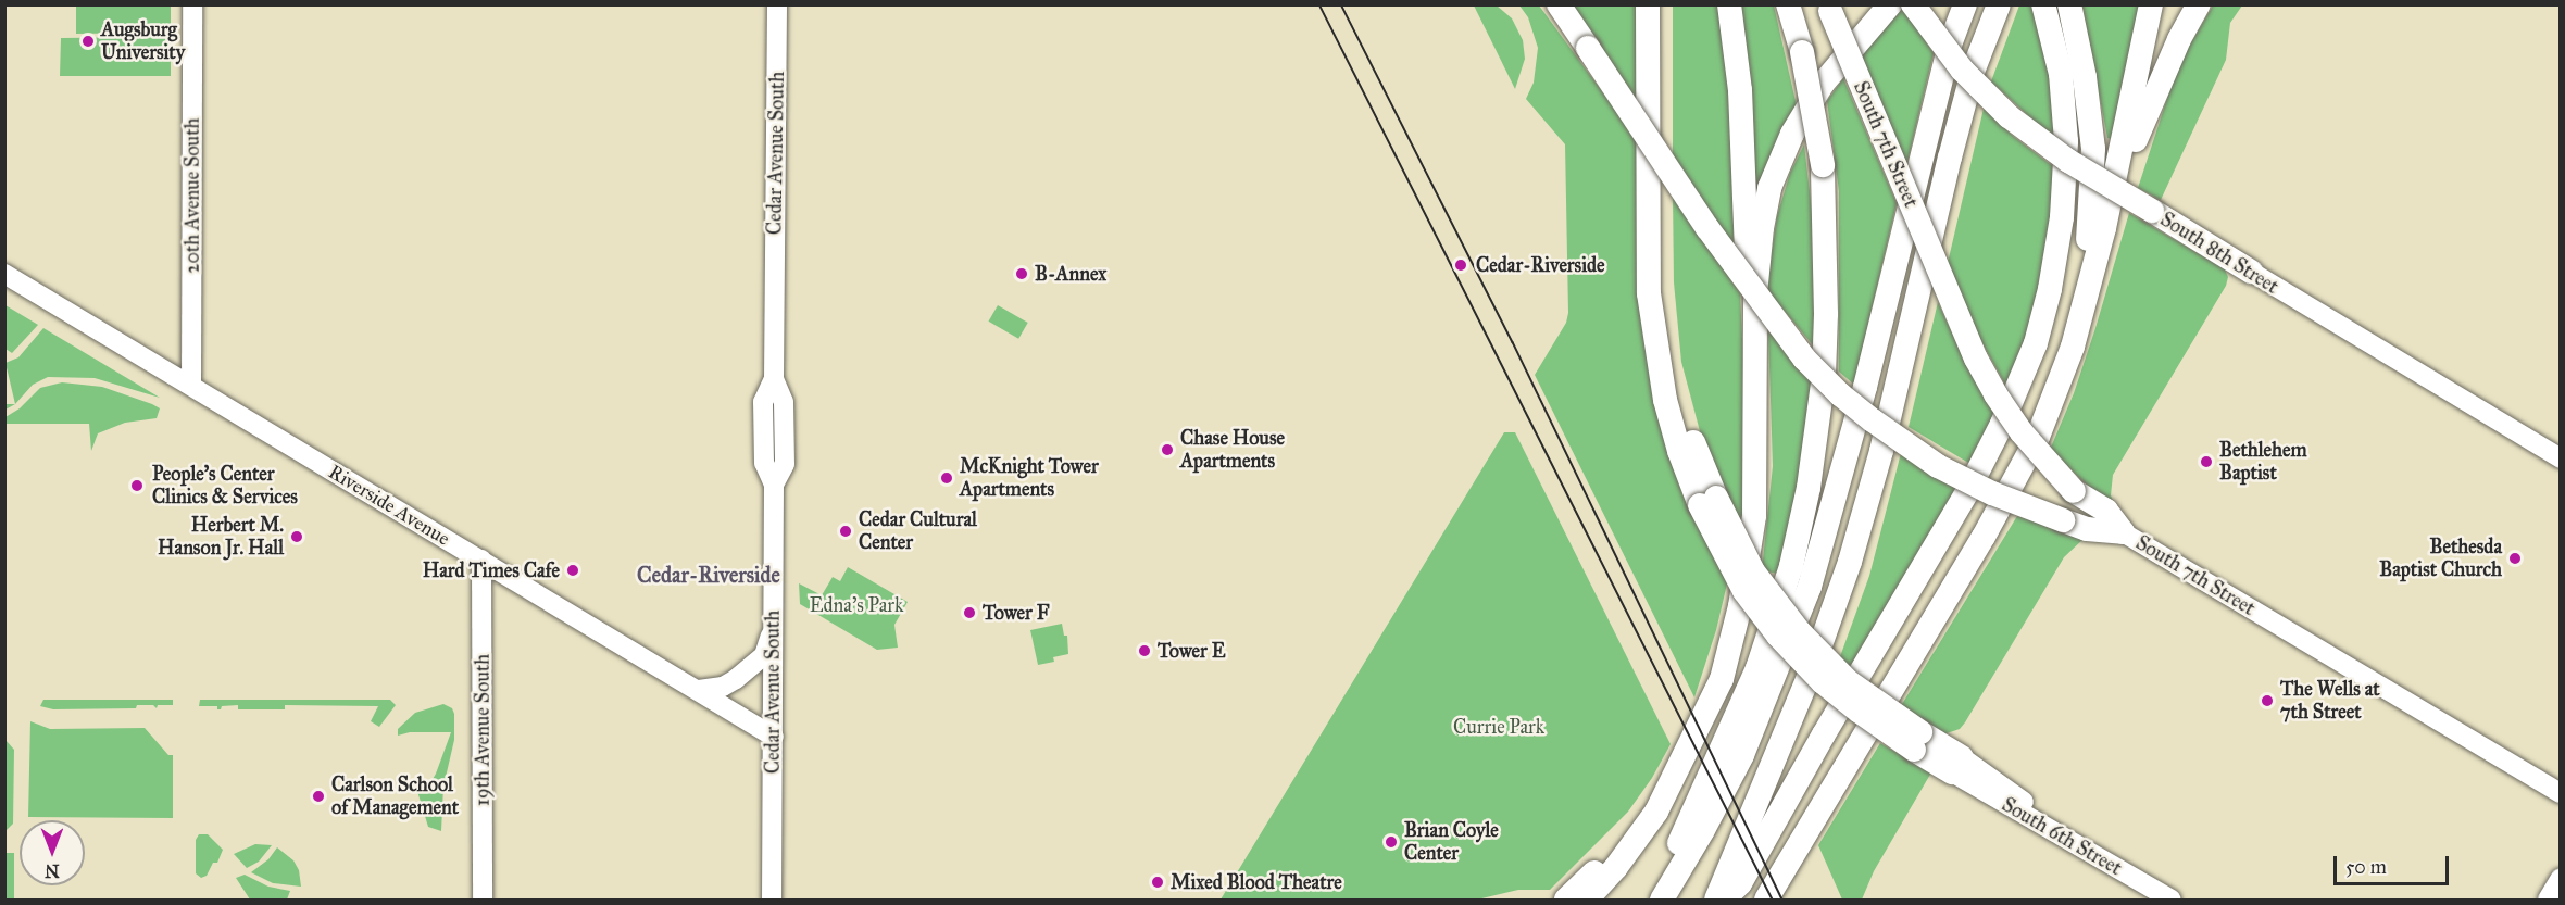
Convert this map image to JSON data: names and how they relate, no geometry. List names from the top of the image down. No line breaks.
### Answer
{"streets":{"highway":["South 7th Street","South 8th Street"],"main road":["Cedar Avenue South","20th Avenue South","Riverside Avenue","19th Avenue South","South 6th Street"]},"crossings":[["Cedar Avenue South","Riverside Avenue"],["20th Avenue South","Riverside Avenue"],["Riverside Avenue","19th Avenue South"]],"districts":["Cedar-Riverside"],"parks":["Edna's Park","Currie Park"],"places":["Augsburg University","Cedar-Riverside","B-Annex","Chase House Apartments","Bethlehem Baptist","McKnight Tower Apartments","People's Center Clinics & Services","Cedar Cultural Center","Herbert M. Hanson Jr. Hall","Bethesda Baptist Church","Hard Times Cafe","Tower F","Tower E","The Wells at 7th Street","Carlson School of Management","Brian Coyle Center","Mixed Blood Theatre"],"scale_bar":"50 m","north":"bottom"}
